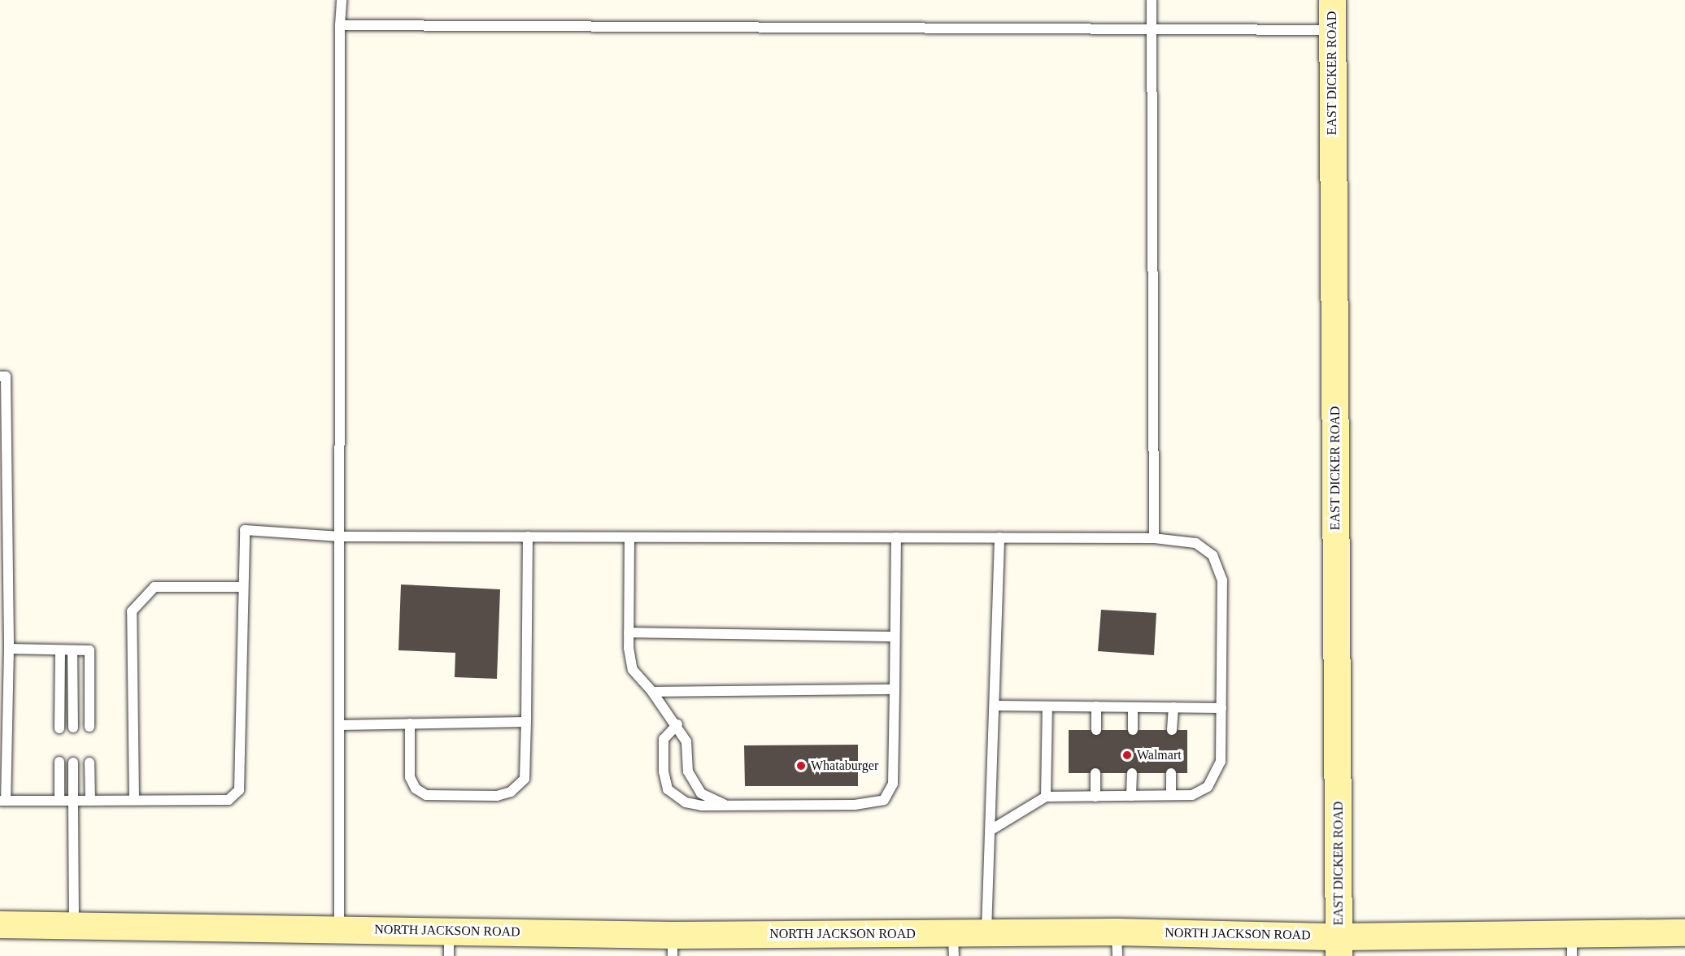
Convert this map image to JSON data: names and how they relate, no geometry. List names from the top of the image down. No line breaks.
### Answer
{"streets":{"main road":["EAST DICKER ROAD","NORTH JACKSON ROAD"]},"crossings":[["EAST DICKER ROAD","NORTH JACKSON ROAD"]],"places":["Walmart","Whataburger"]}
